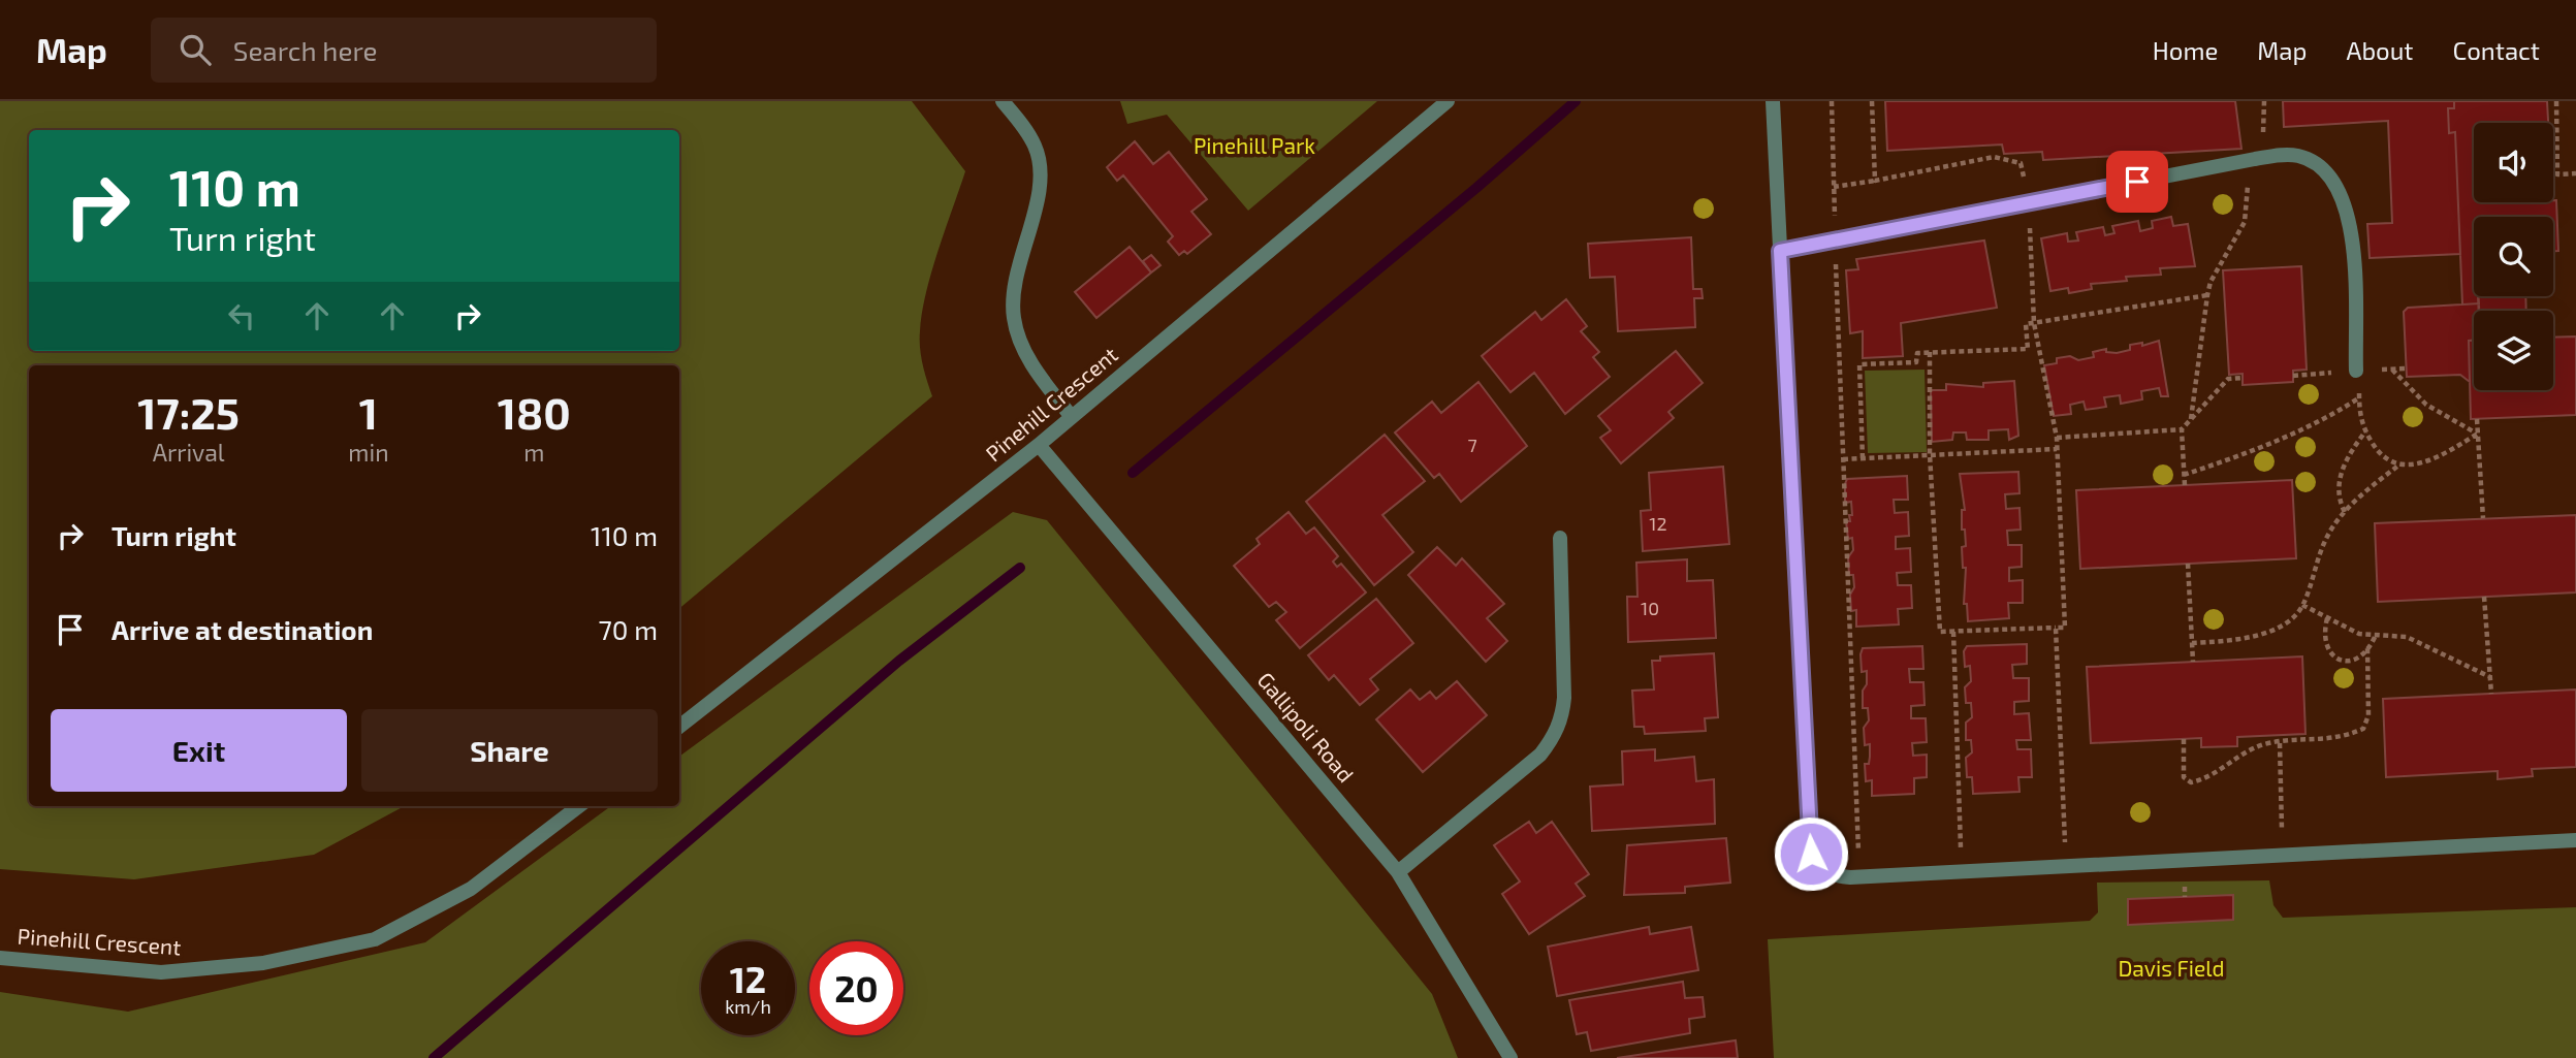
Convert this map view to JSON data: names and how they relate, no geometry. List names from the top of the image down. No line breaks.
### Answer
{"streets":{"street":["Pinehill Crescent","Gallipoli Road"]},"crossings":[["Pinehill Crescent","Gallipoli Road"]],"parks":["Pinehill Park","Davis Field"],"house_numbers":["7","12","10"],"page":{"header":"Map","search":"Search here","nav":["Home","Map","About","Contact"],"turn":["110 m","Turn right"],"eta":["17:25","Arrival","1","min","180","m"],"list":[{"name":"Turn right","value":"110 m"},{"name":"Arrive at destination","value":"70 m"}],"buttons":["Exit","Share"],"speed":"12 km/h","limit":"20"}}
